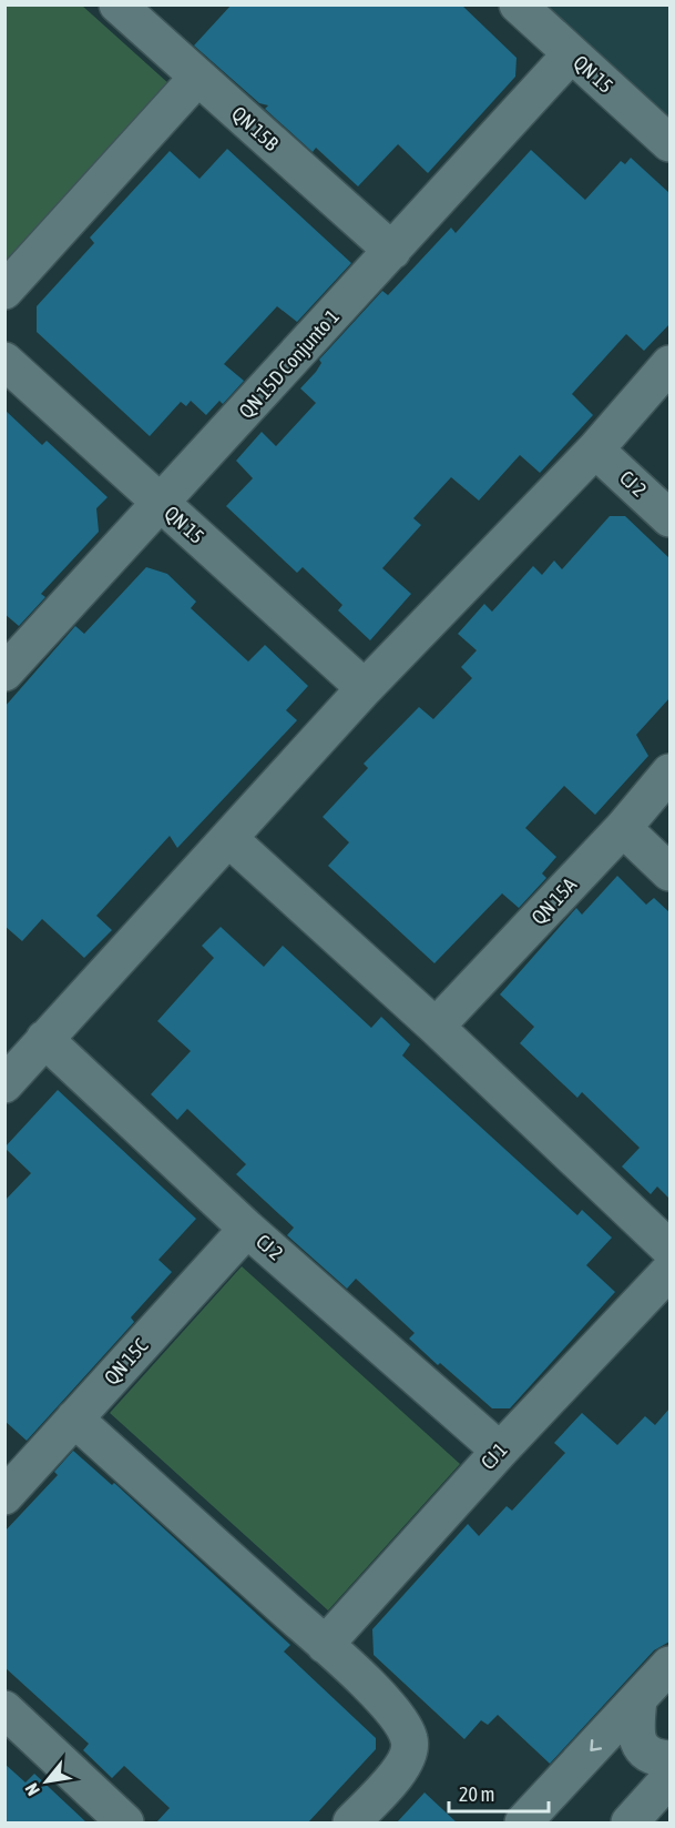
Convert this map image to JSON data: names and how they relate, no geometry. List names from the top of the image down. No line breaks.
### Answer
{"streets":{"street":["QN 15","QN 15B","QN 15D Conjunto 1","CJ 2","QN 15A","QN 15C","CJ 1"]},"crossings":[["QN 15","QN 15D Conjunto 1"],["QN 15B","QN 15D Conjunto 1"],["CJ 2","QN 15C"],["CJ 2","CJ 1"]],"scale_bar":"20 m","north":"bottom left"}
